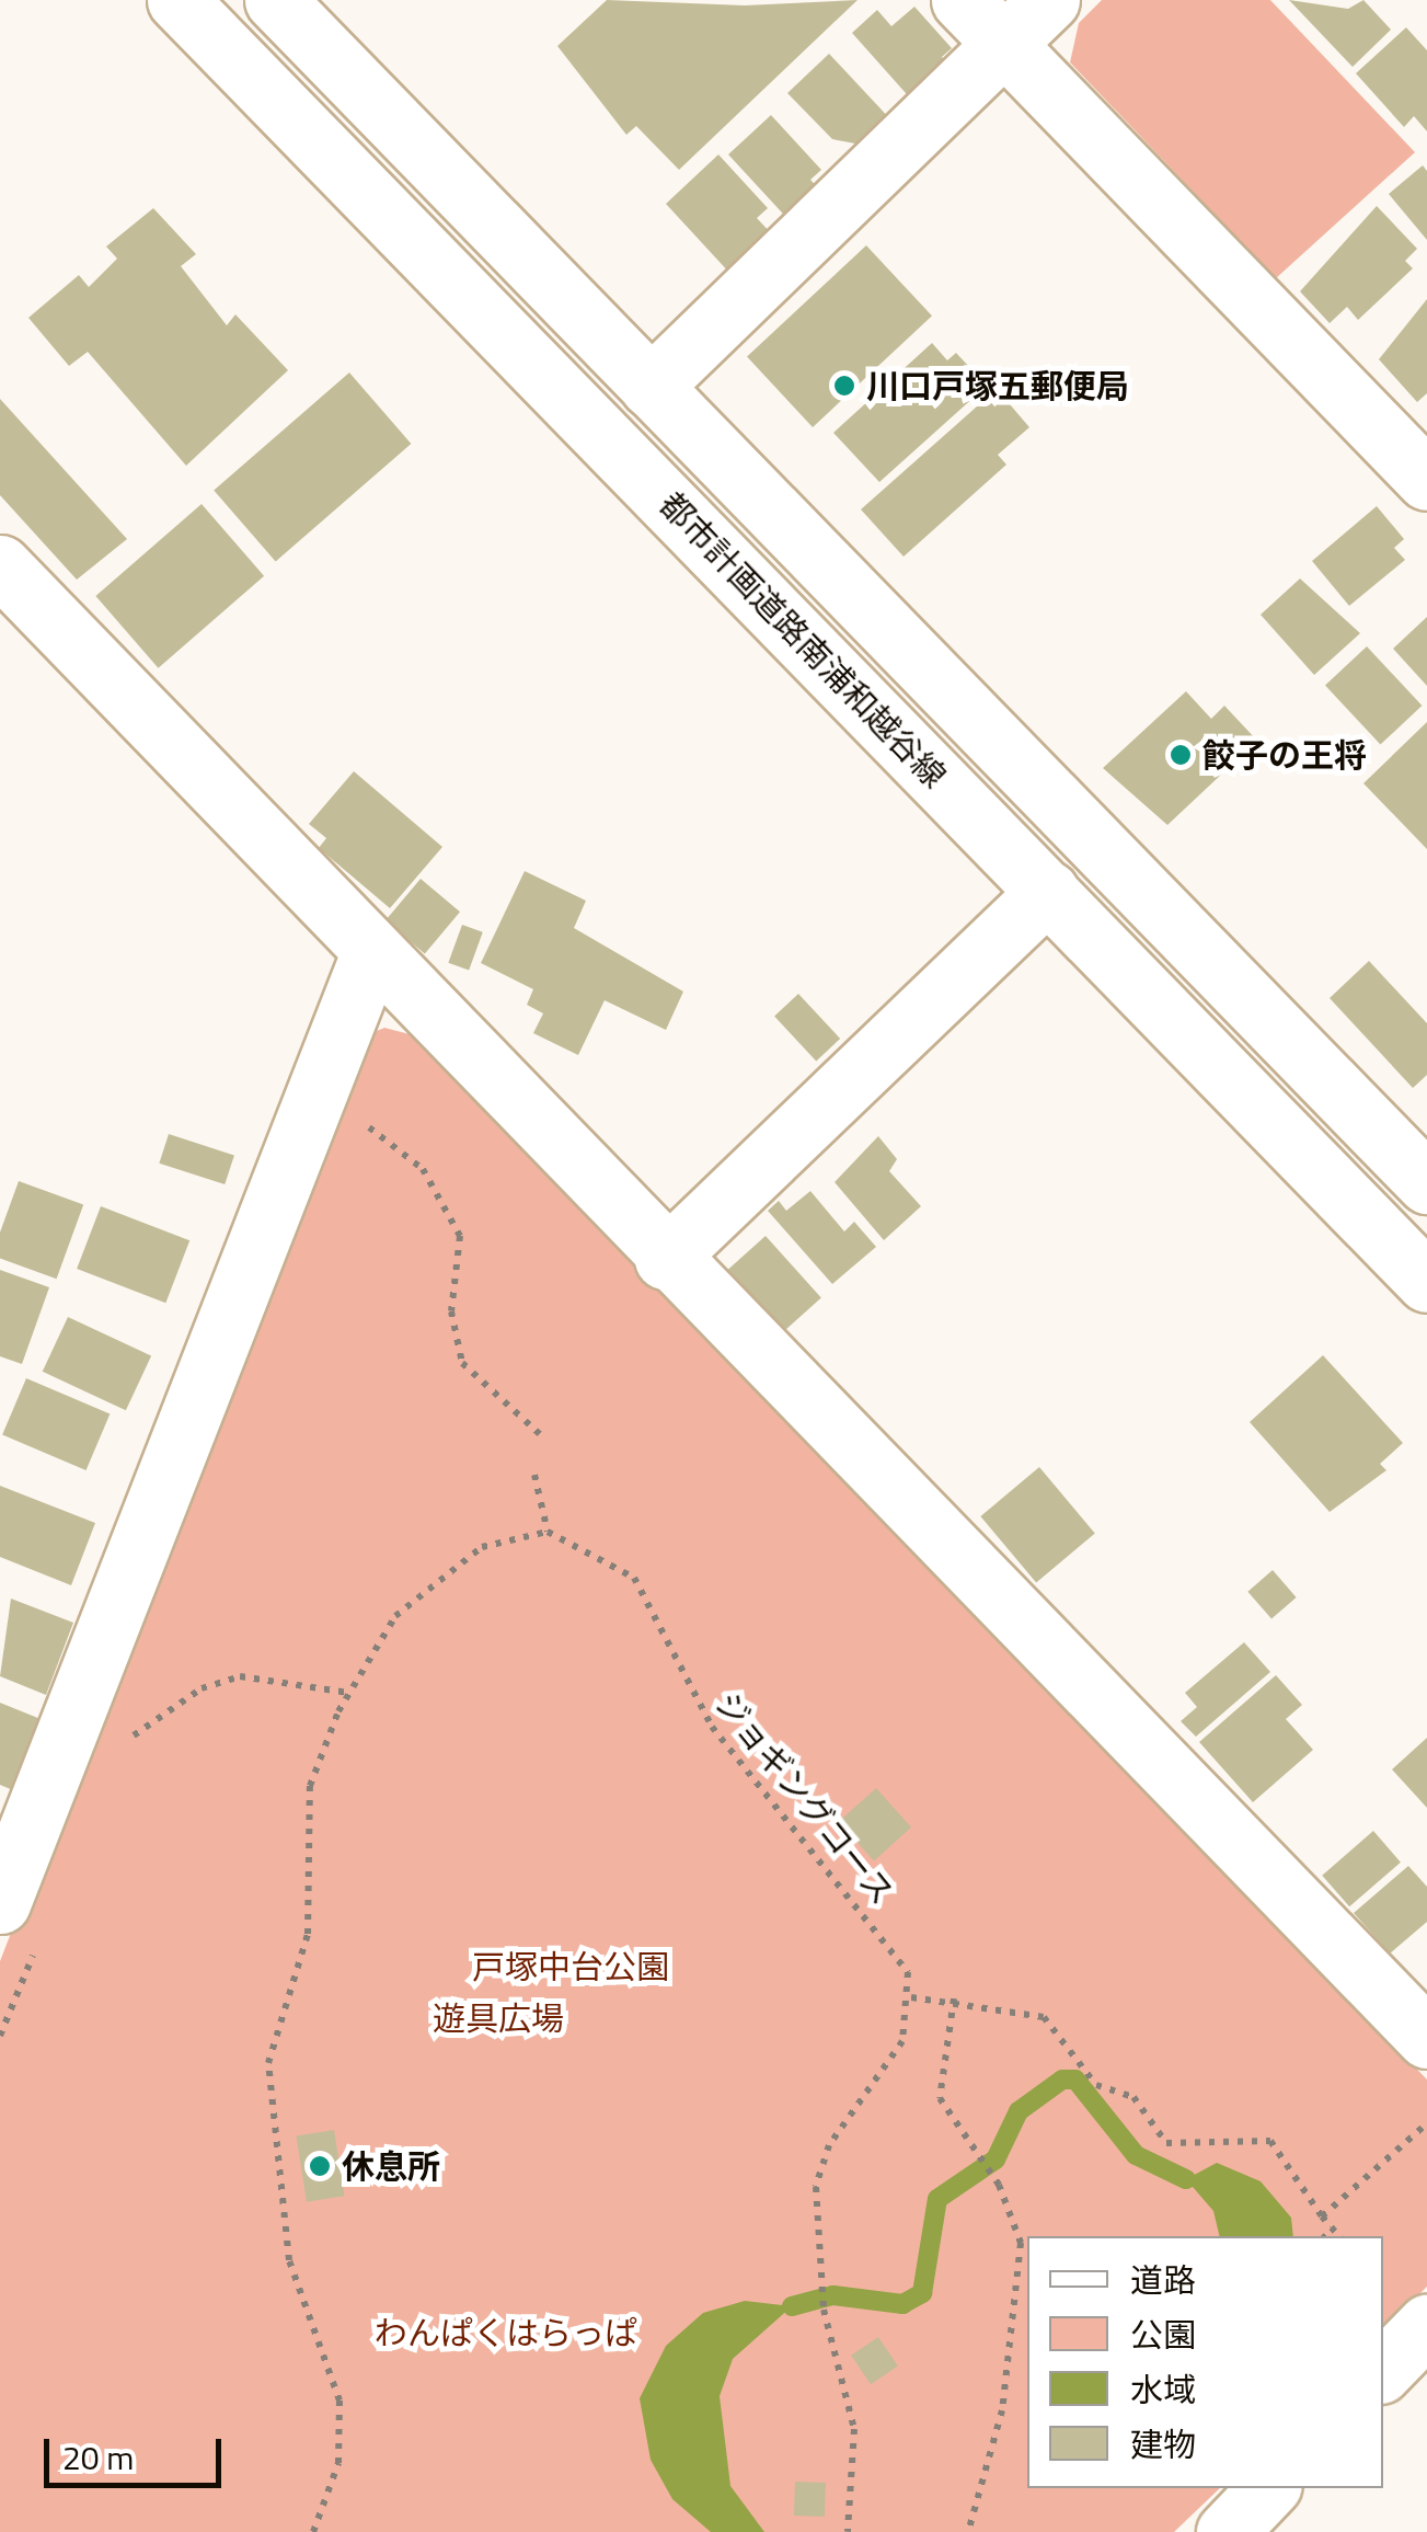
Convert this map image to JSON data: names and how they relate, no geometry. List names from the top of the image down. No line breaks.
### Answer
{"streets":{"street":["都市計画道路南浦和越谷線"],"path":["ジョギングコース"]},"parks":["戸塚中台公園","遊具広場","わんぱくはらっぱ"],"places":["川口戸塚五郵便局","餃子の王将","休息所"],"legend":["道路","公園","水域","建物"],"scale_bar":"20 m"}
